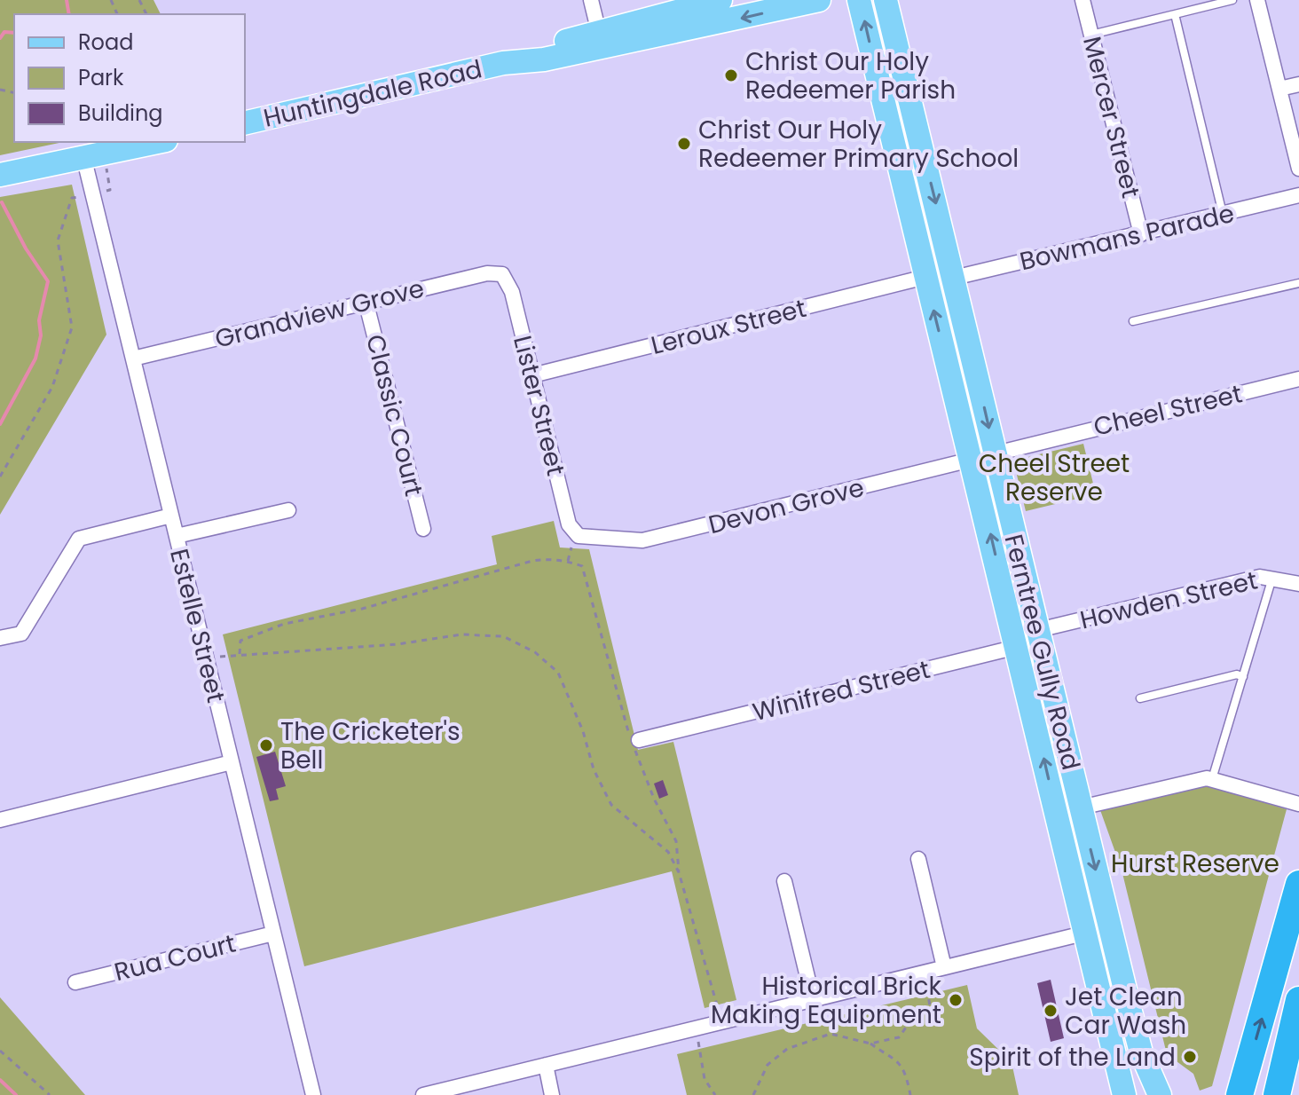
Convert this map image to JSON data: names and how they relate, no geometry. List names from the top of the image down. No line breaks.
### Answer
{"streets":{"main road":["Huntingdale Road","Ferntree Gully Road"],"street":["Mercer Street","Bowmans Parade","Grandview Grove","Leroux Street","Lister Street","Cheel Street","Classic Court","Devon Grove","Howden Street","Estelle Street","Winifred Street","Rua Court"]},"crossings":[["Mercer Street","Bowmans Parade"],["Bowmans Parade","Ferntree Gully Road"],["Grandview Grove","Lister Street"],["Grandview Grove","Classic Court"],["Grandview Grove","Estelle Street"],["Leroux Street","Lister Street"],["Leroux Street","Ferntree Gully Road"],["Lister Street","Devon Grove"],["Cheel Street","Devon Grove"],["Cheel Street","Ferntree Gully Road"],["Devon Grove","Ferntree Gully Road"],["Howden Street","Ferntree Gully Road"],["Howden Street","Winifred Street"],["Estelle Street","Rua Court"],["Ferntree Gully Road","Winifred Street"]],"parks":["Cheel Street Reserve","Hurst Reserve"],"places":["Christ Our Holy Redeemer Parish","Christ Our Holy Redeemer Primary School","The Cricketer's Bell","Historical Brick Making Equipment","Jet Clean Car Wash","Spirit of the Land"],"legend":["Road","Park","Building"]}
